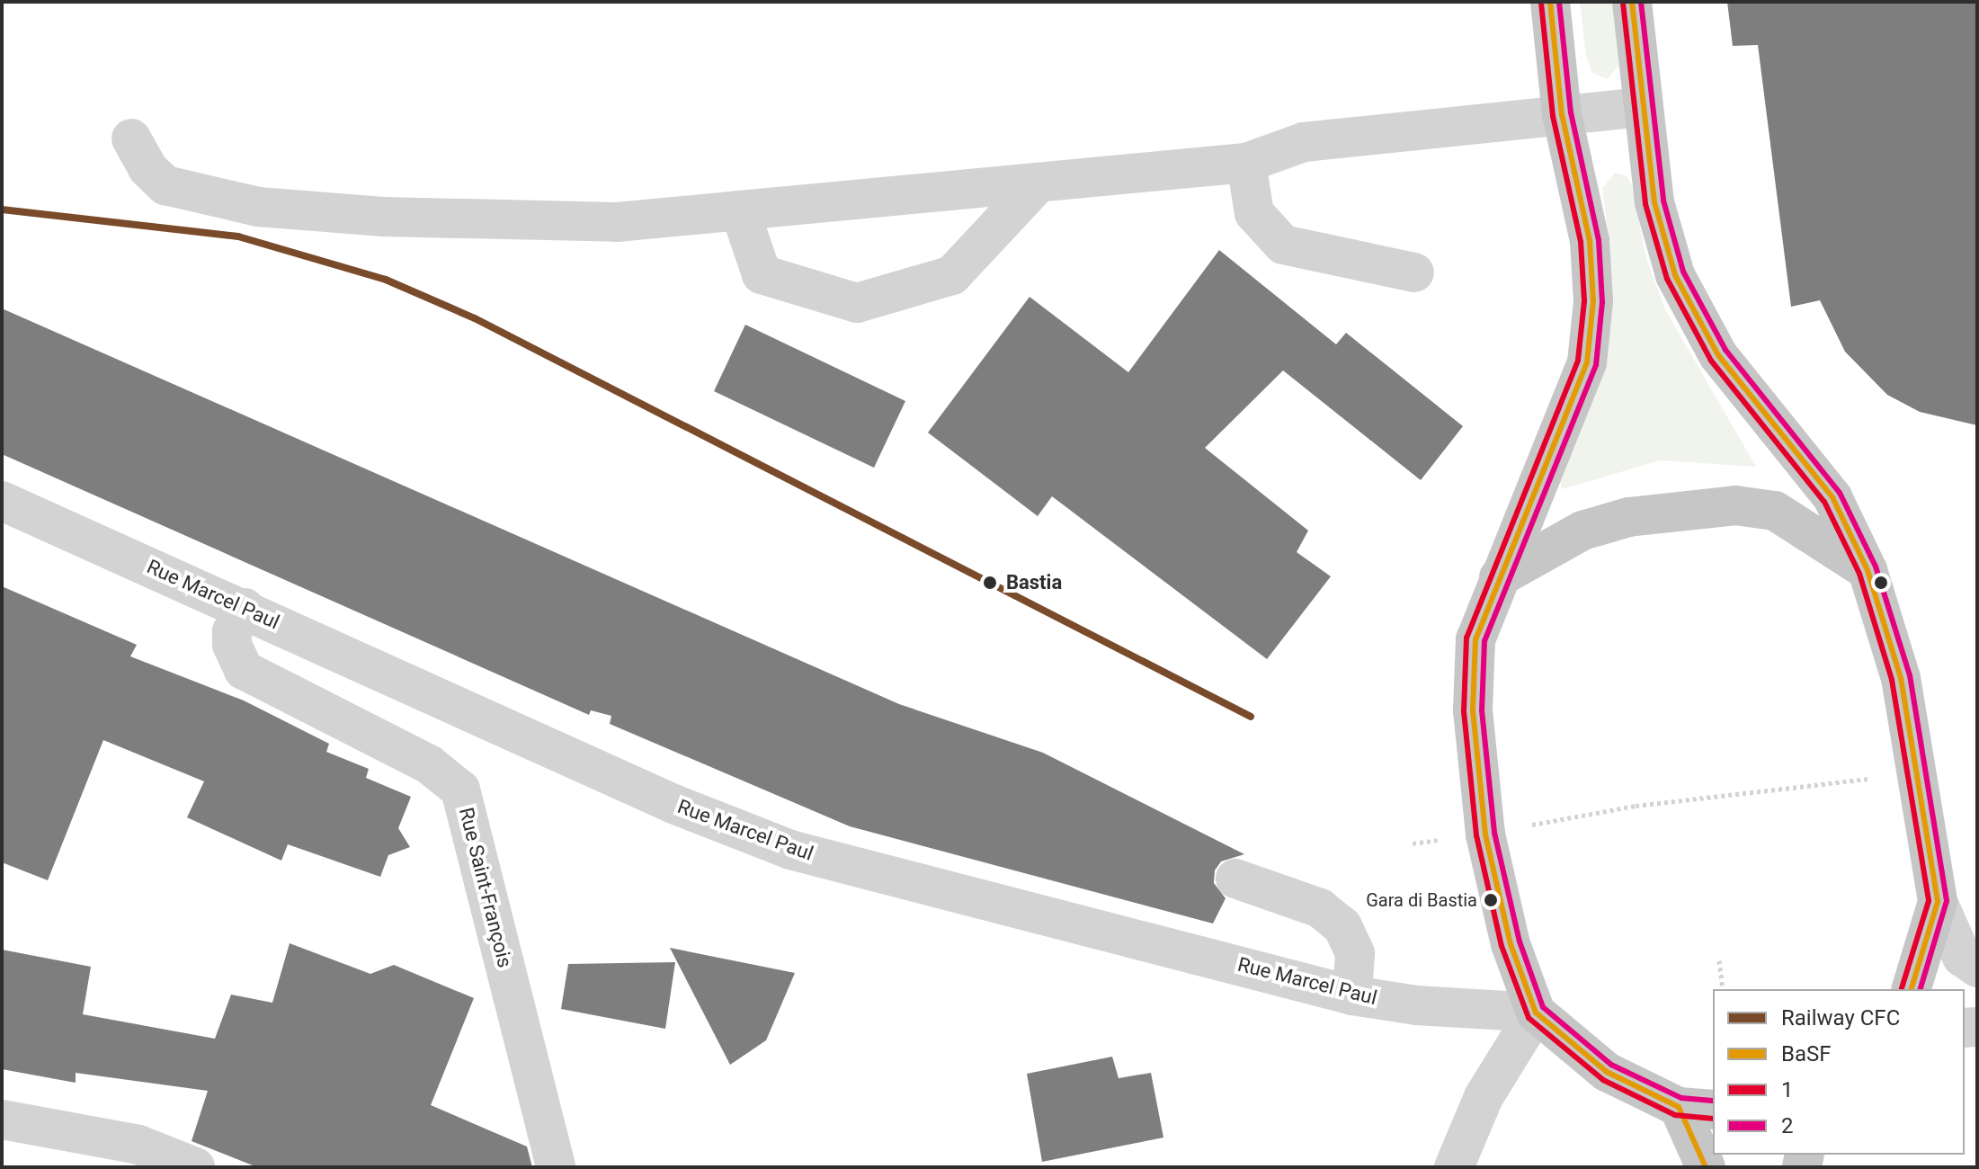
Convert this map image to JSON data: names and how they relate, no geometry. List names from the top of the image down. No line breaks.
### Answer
{"streets":{"street":["Rue Marcel Paul","Rue Saint-François"]},"crossings":[["Rue Marcel Paul","Rue Saint-François"]],"places":["Bastia","Gara di Bastia"],"lines":["transit line BaSF","transit line 2","transit line 1","rail line CFC"],"legend":["Railway CFC","BaSF","1","2"]}
